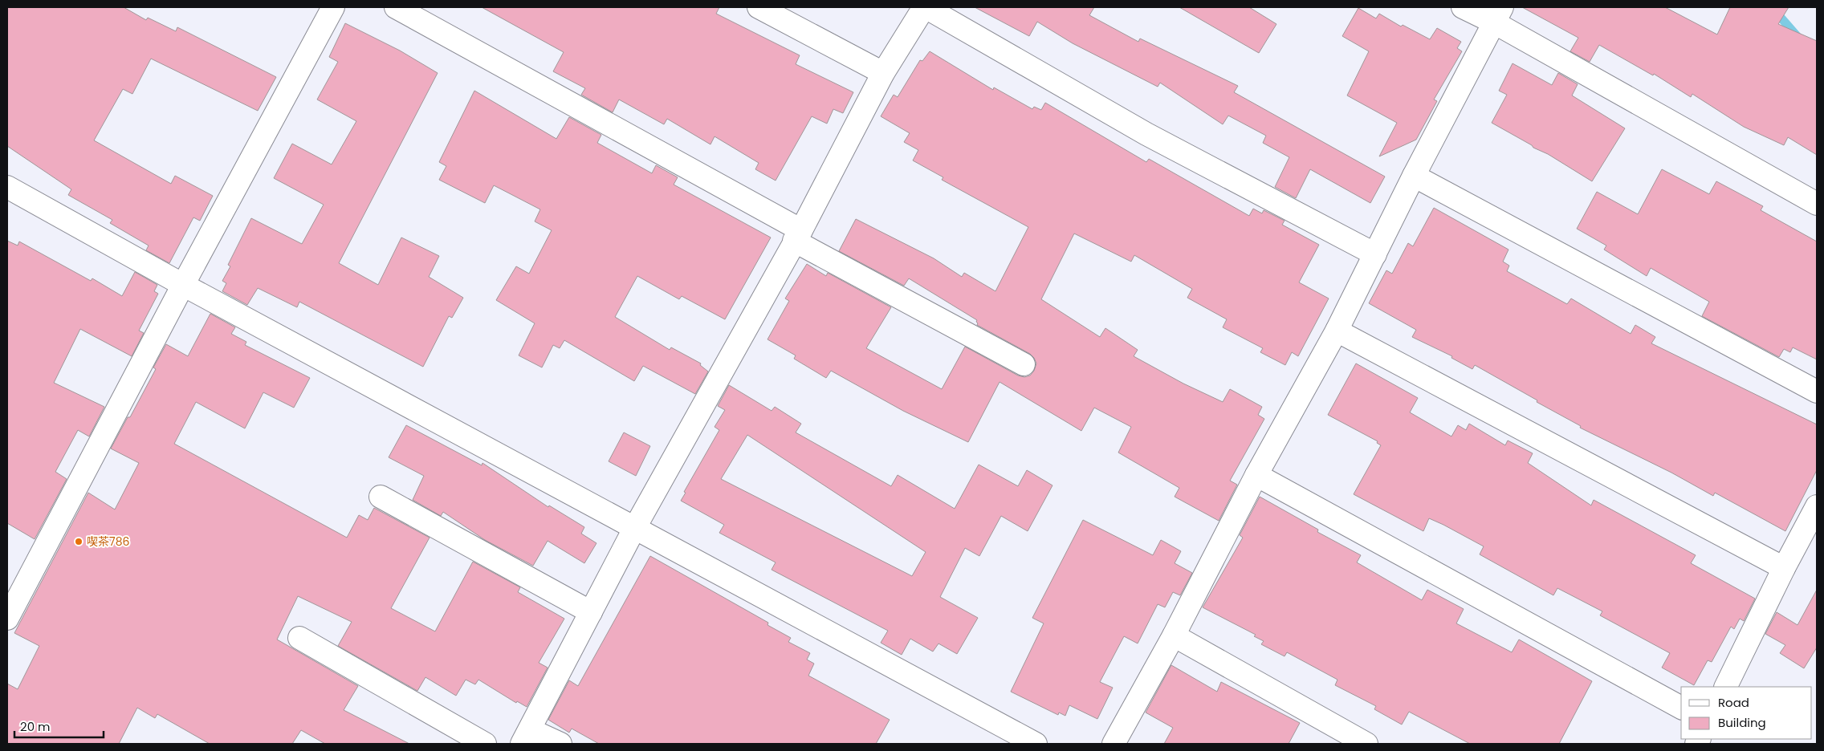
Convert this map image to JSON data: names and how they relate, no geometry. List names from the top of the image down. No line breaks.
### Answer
{"places":["喫茶786"],"legend":["Road","Building"],"scale_bar":"20 m"}
